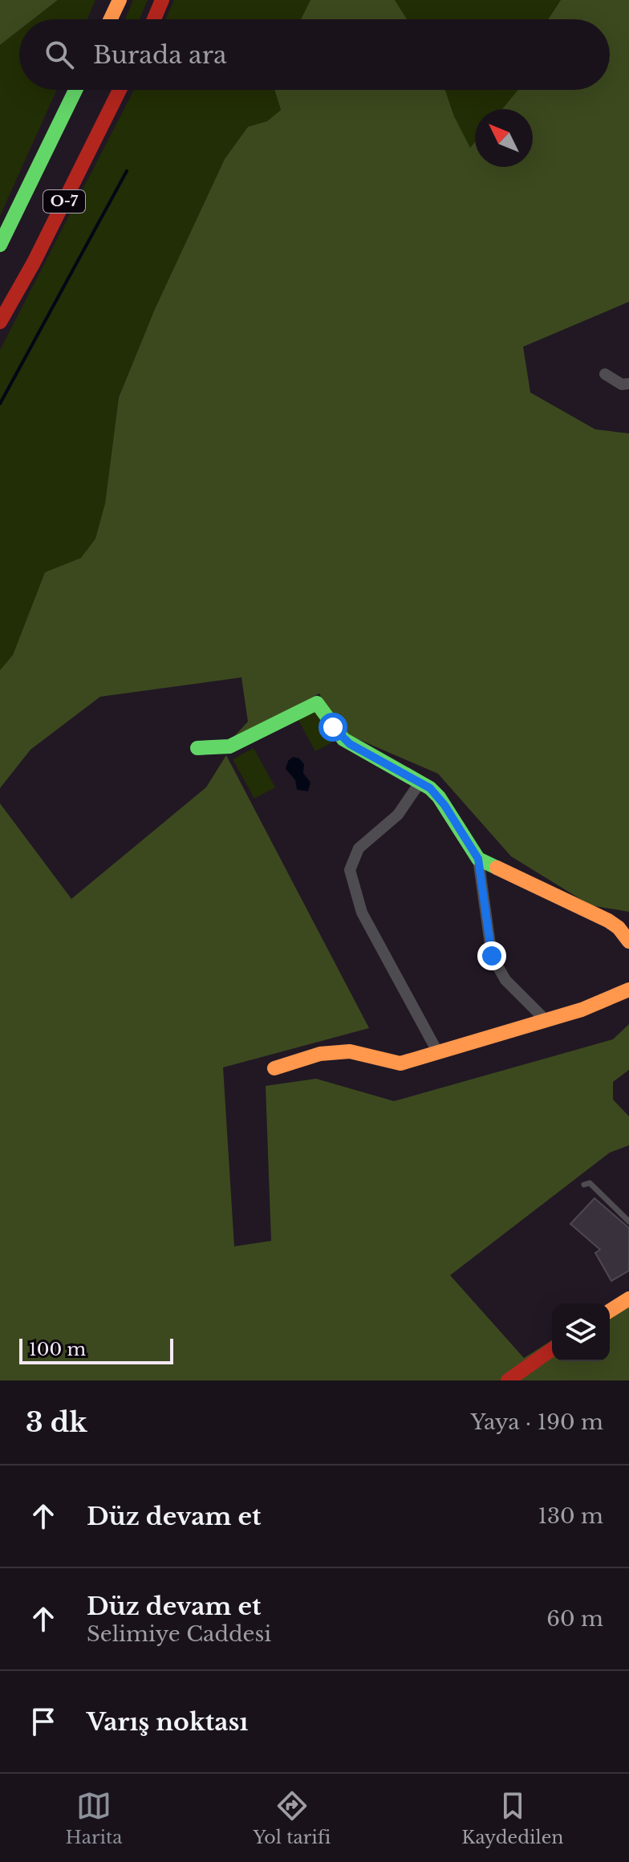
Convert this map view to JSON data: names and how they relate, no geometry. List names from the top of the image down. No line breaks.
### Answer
{"streets":{"main road":["O-7"]},"scale_bar":"100 m","north":"top left","page":{"search":"Burada ara","scale":"100 m","heading":["3 dk","Yaya · 190 m"],"list":[["Düz devam et","130 m"],["Düz devam et","Selimiye Caddesi","60 m"],"Varış noktası"],"nav":["Harita","Yol tarifi","Kaydedilen"]}}
